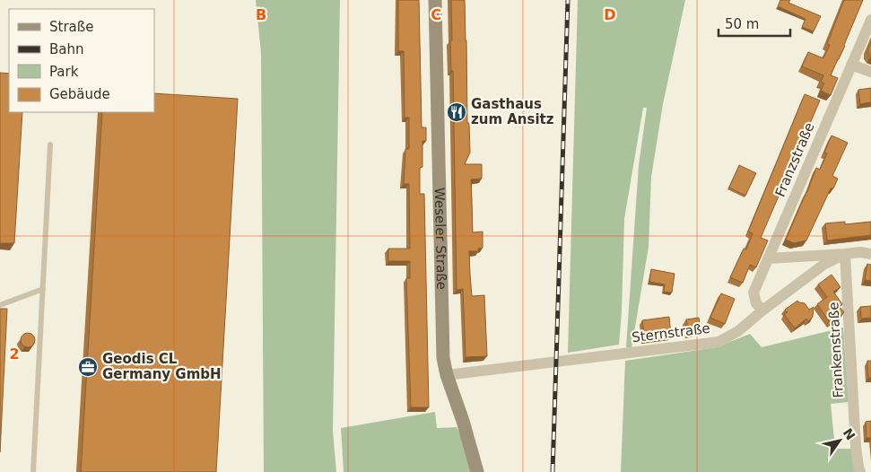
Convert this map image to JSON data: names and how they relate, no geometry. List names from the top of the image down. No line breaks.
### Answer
{"streets":{"main road":["Weseler Straße"],"street":["Franzstraße","Sternstraße","Frankenstraße"]},"crossings":[["Franzstraße","Sternstraße"],["Weseler Straße","Sternstraße"],["Sternstraße","Frankenstraße"]],"places":{"restaurant":["Gasthaus zum Ansitz"],"office":["Geodis CL Germany GmbH"]},"legend":["Straße","Bahn","Park","Gebäude"],"scale_bar":"50 m","north":"top right","grid":{"columns":["B","C","D"],"rows":["2"]}}
